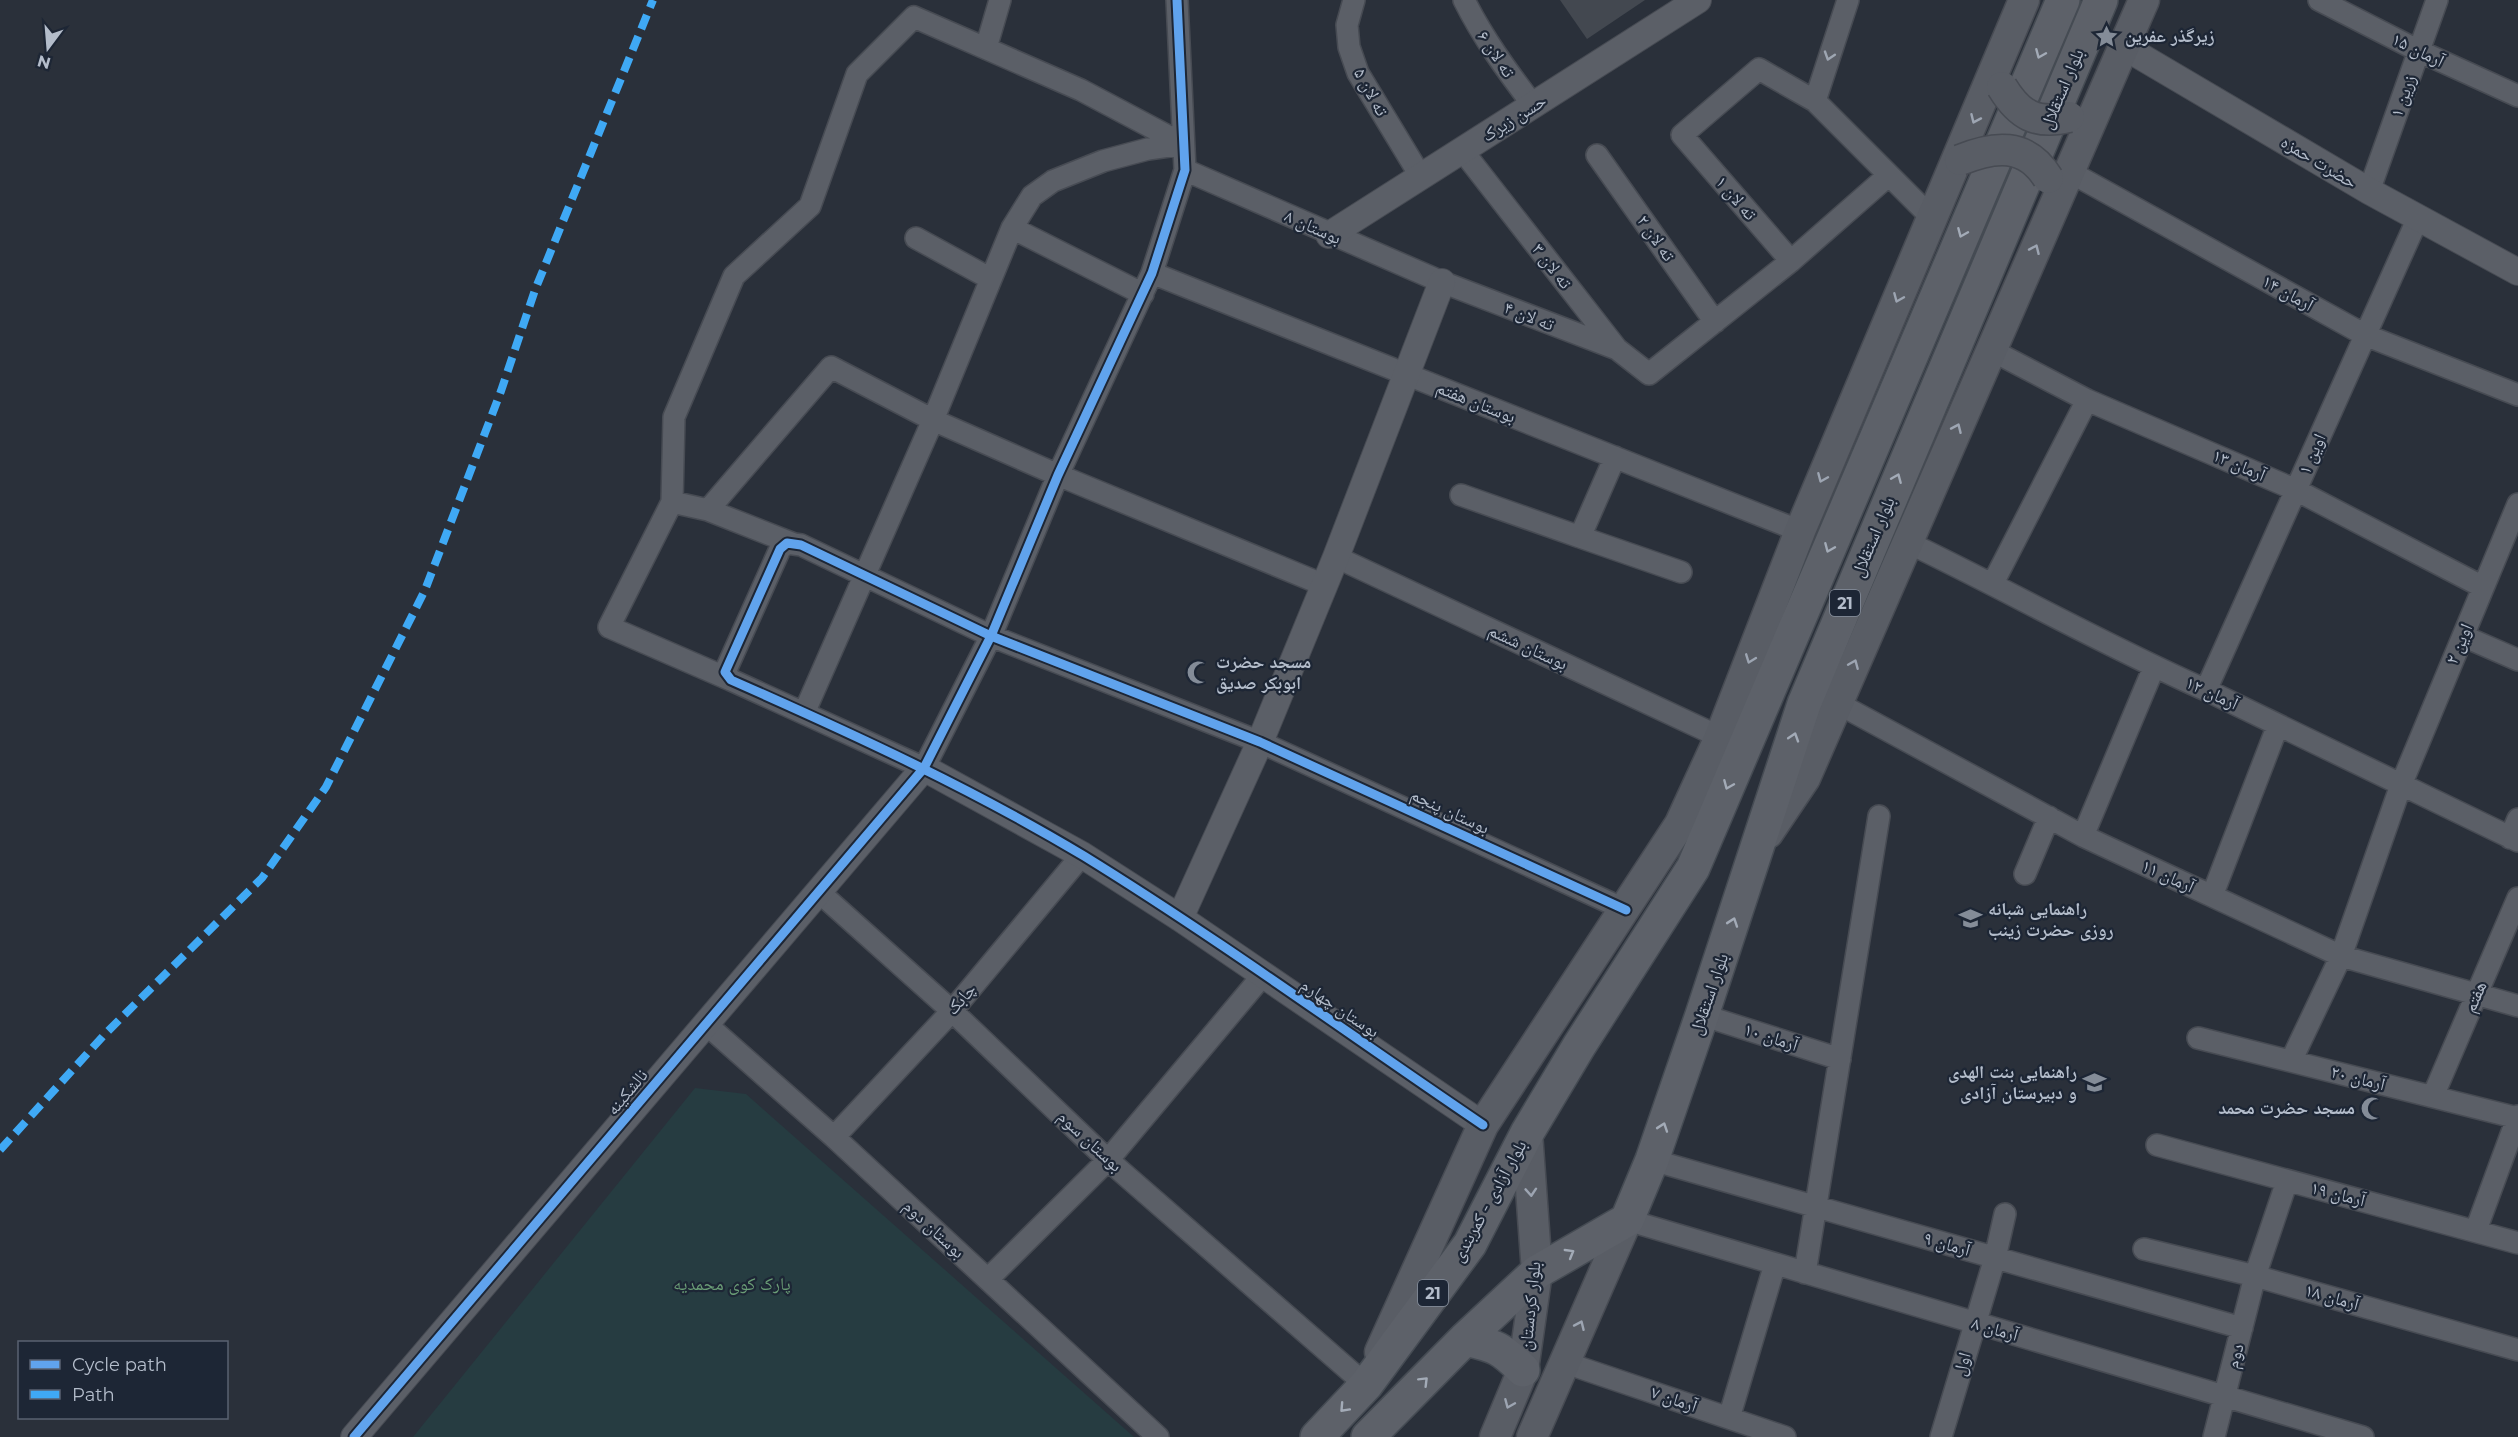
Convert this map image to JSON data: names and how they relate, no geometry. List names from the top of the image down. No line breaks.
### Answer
{"streets":{"main road":["بلوار استقلال","21","بلوار آزادی - کمربندی","بلوار کردستان"],"street":["آرمان ۱۵","ته لان ۶","ته لان ۵","زرین ۱","حسن زیرک","حضرت حمزه","ته لان ۱","بوستان ۸","ته لان ۲","ته لان ۳","آرمان ۱۴","ته لان ۴","بوستان هفتم","اوین ۱","آرمان ۱۳","اوین ۲","بوستان ششم","آرمان ۱۲","بوستان پنجم","آرمان ۱۱","هفتم","چابک","بوستان چهارم","آرمان ۱۰","آرمان ۲۰","نالشکینه","بوستان سوم","آرمان ۱۹","بوستان دوم","آرمان ۹","آرمان ۱۸","آرمان ۸","دوم","اول","آرمان ۷"]},"crossings":[["آرمان ۱۵","زرین ۱"],["ته لان ۶","حسن زیرک"],["بلوار استقلال","آرمان ۱۰"],["بلوار استقلال","بلوار آزادی - کمربندی"],["بلوار استقلال","آرمان ۹"],["بلوار استقلال","بلوار کردستان"],["بلوار استقلال","آرمان ۸"],["ته لان ۵","حسن زیرک"],["زرین ۱","حضرت حمزه"],["حسن زیرک","بوستان ۸"],["حسن زیرک","ته لان ۳"],["حضرت حمزه","اوین ۱"],["بوستان ۸","ته لان ۴"],["ته لان ۲","ته لان ۳"],["ته لان ۳","ته لان ۴"],["آرمان ۱۴","اوین ۱"],["اوین ۱","آرمان ۱۳"],["اوین ۱","آرمان ۱۲"],["آرمان ۱۳","اوین ۲"],["اوین ۲","آرمان ۱۲"],["اوین ۲","آرمان ۱۱"],["اوین ۲","آرمان ۲۰"],["آرمان ۱۱","هفتم"],["هفتم","آرمان ۲۰"],["چابک","بوستان چهارم"],["چابک","بوستان سوم"],["چابک","بوستان دوم"],["بوستان چهارم","نالشکینه"],["نالشکینه","بوستان سوم"],["نالشکینه","بوستان دوم"],["بوستان سوم","بلوار آزادی - کمربندی"],["آرمان ۱۹","دوم"],["بلوار آزادی - کمربندی","بلوار کردستان"],["آرمان ۹","دوم"],["آرمان ۹","اول"],["آرمان ۱۸","دوم"],["آرمان ۸","دوم"],["آرمان ۸","اول"]],"parks":["پارک کوی محمدیه"],"places":{"place":["زیرگذر عفرین"],"mosque":["مسجد حضرت ابوبکر صدیق","مسجد حضرت محمد"],"school or university":["راهنمایی شبانه روزی حضرت زینب","راهنمایی بنت الهدی و دبیرستان آزادی"]},"legend":["Cycle path","Path"],"north":"bottom"}
